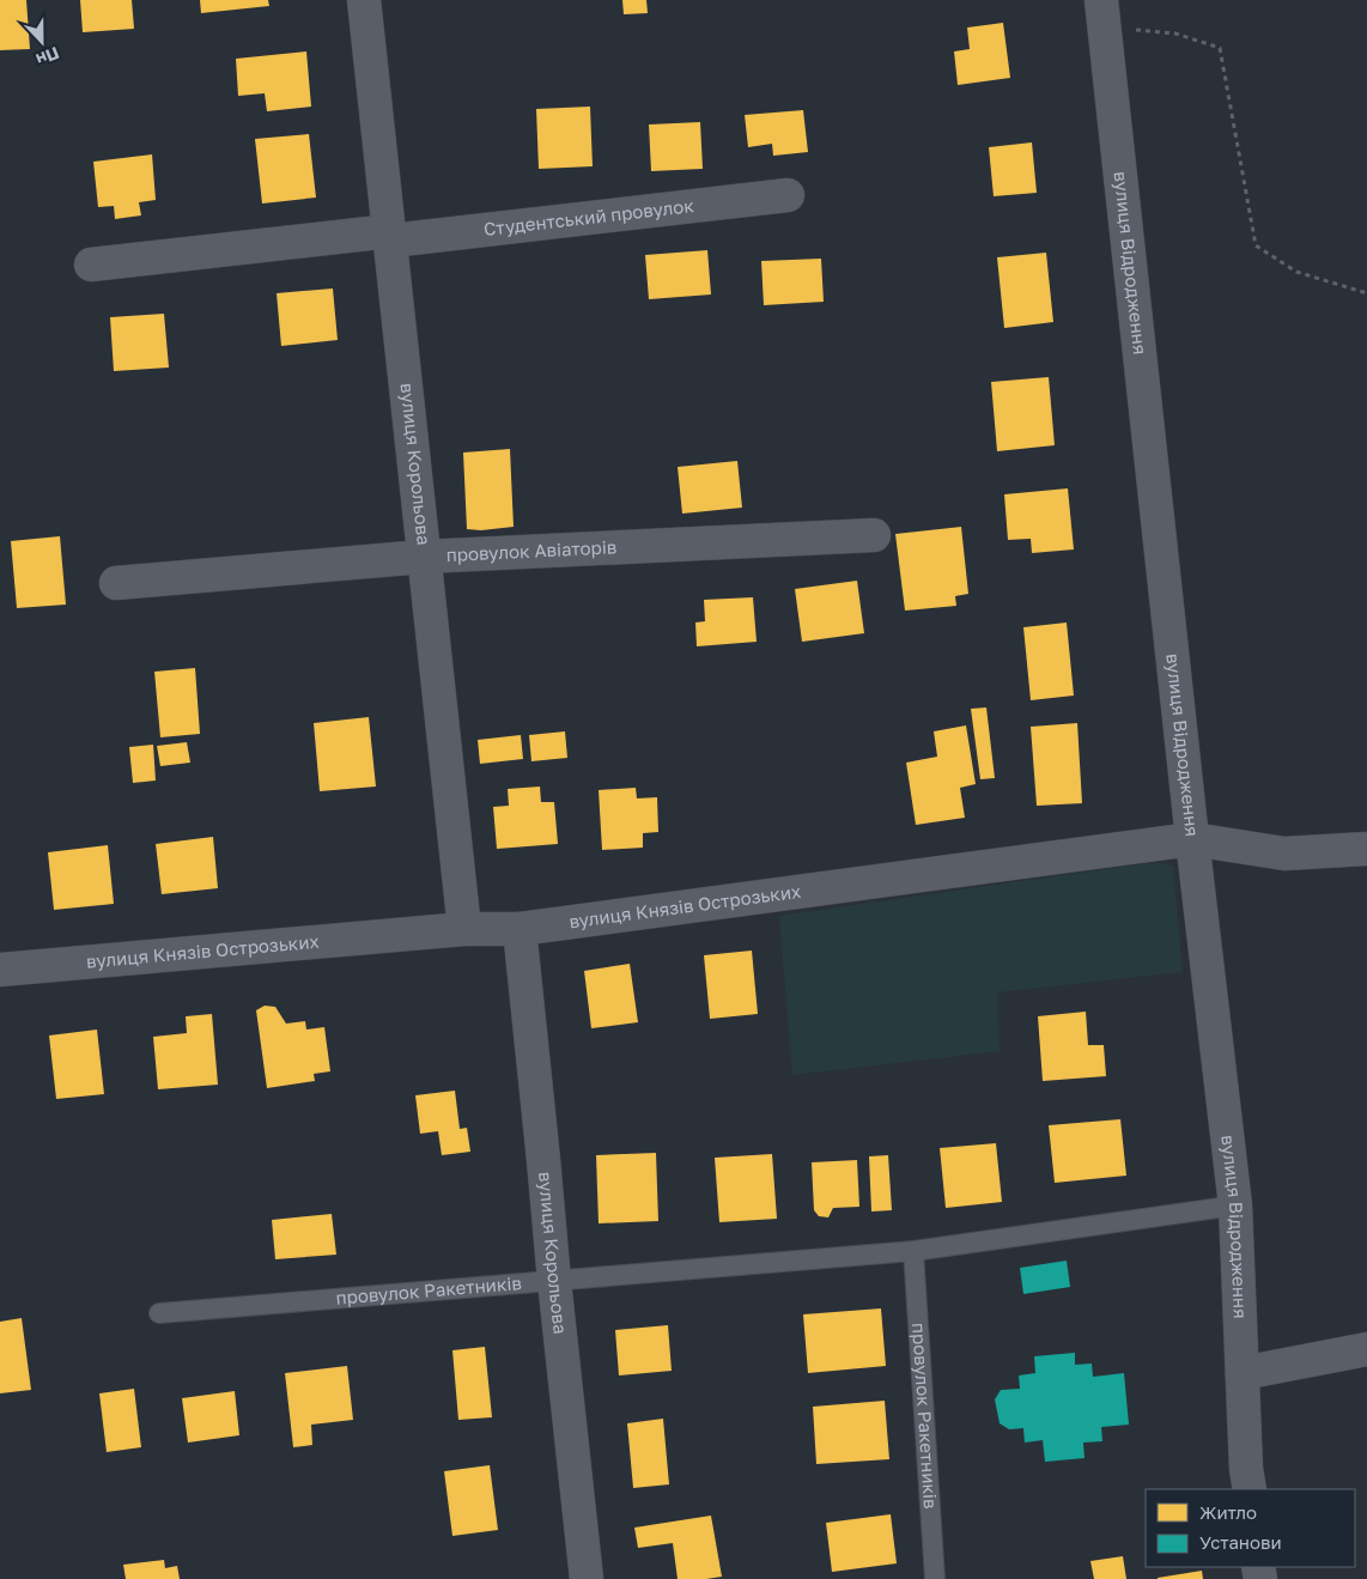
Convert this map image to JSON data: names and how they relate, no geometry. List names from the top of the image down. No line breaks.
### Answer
{"streets":{"street":["Студентський провулок","вулиця Відродження","вулиця Корольова","провулок Авіаторів","вулиця Князів Острозьких"],"lane":["провулок Ракетників"]},"crossings":[["Студентський провулок","вулиця Корольова"],["вулиця Відродження","вулиця Князів Острозьких"],["вулиця Відродження","провулок Ракетників"],["вулиця Корольова","провулок Авіаторів"],["вулиця Корольова","вулиця Князів Острозьких"],["вулиця Корольова","провулок Ракетників"]],"legend":["Житло","Установи"],"north":"bottom"}
